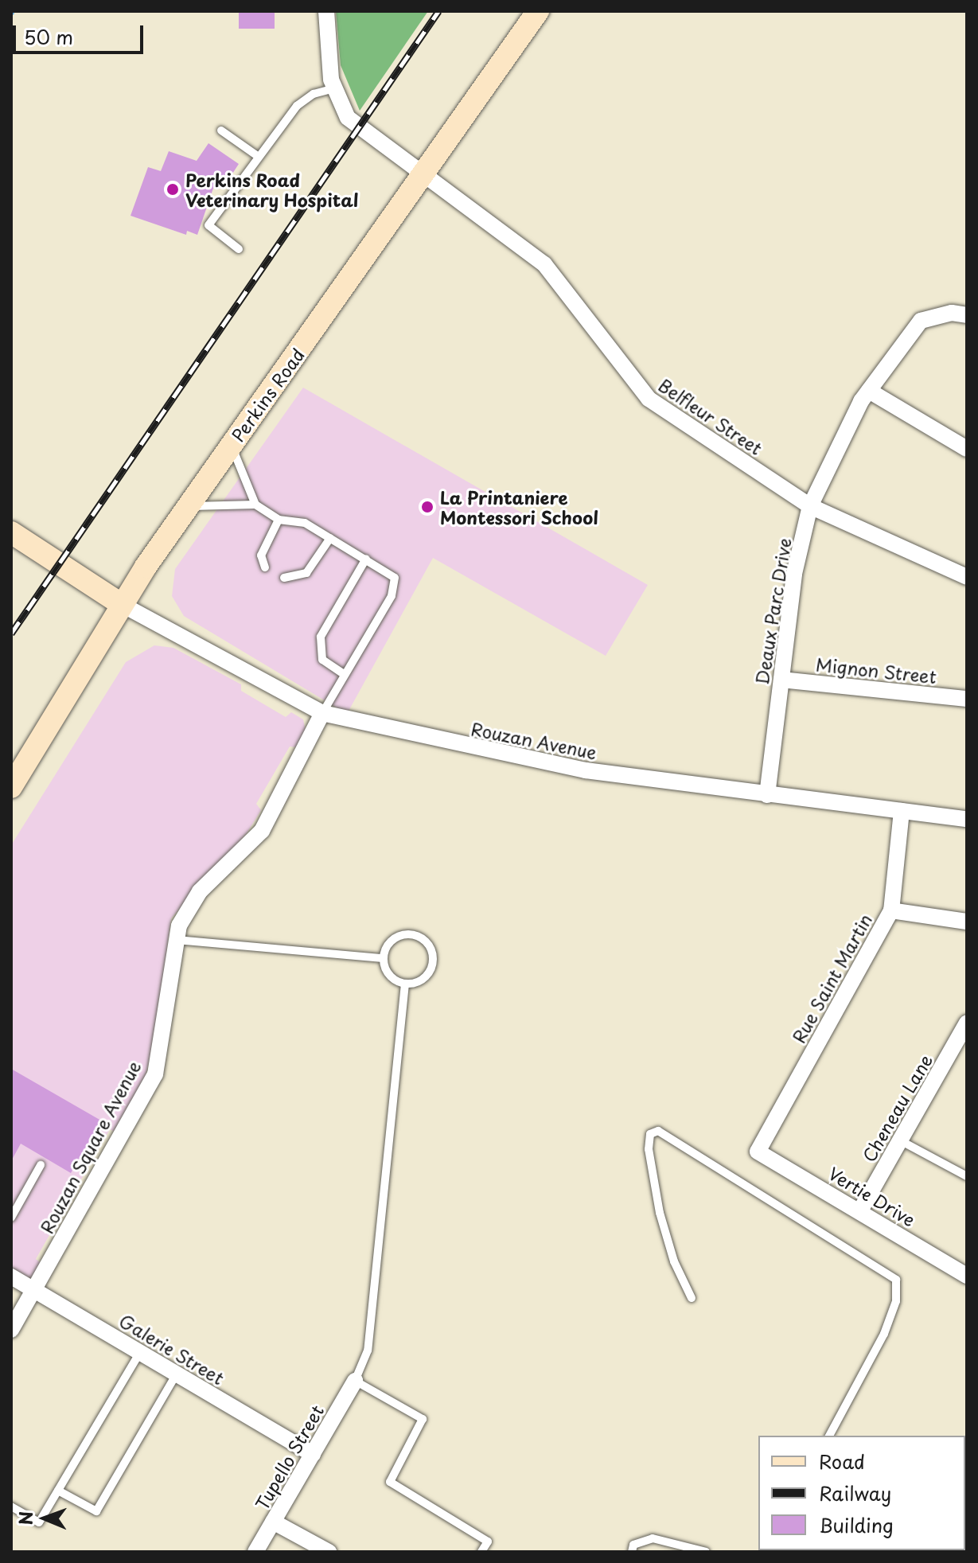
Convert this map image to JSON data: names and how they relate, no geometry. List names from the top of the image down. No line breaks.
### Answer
{"streets":{"main road":["Perkins Road"],"street":["Belfleur Street","Deaux Parc Drive","Mignon Street","Rouzan Avenue","Rue Saint Martin","Cheneau Lane","Rouzan Square Avenue","Vertie Drive","Galerie Street","Tupello Street"]},"crossings":[["Perkins Road","Belfleur Street"],["Perkins Road","Rouzan Avenue"],["Belfleur Street","Deaux Parc Drive"],["Deaux Parc Drive","Mignon Street"],["Deaux Parc Drive","Rouzan Avenue"],["Rouzan Avenue","Rue Saint Martin"],["Rouzan Avenue","Rouzan Square Avenue"],["Rue Saint Martin","Vertie Drive"],["Cheneau Lane","Vertie Drive"],["Rouzan Square Avenue","Galerie Street"],["Galerie Street","Tupello Street"]],"places":["Perkins Road Veterinary Hospital","La Printaniere Montessori School"],"legend":["Road","Railway","Building"],"scale_bar":"50 m","north":"left"}
